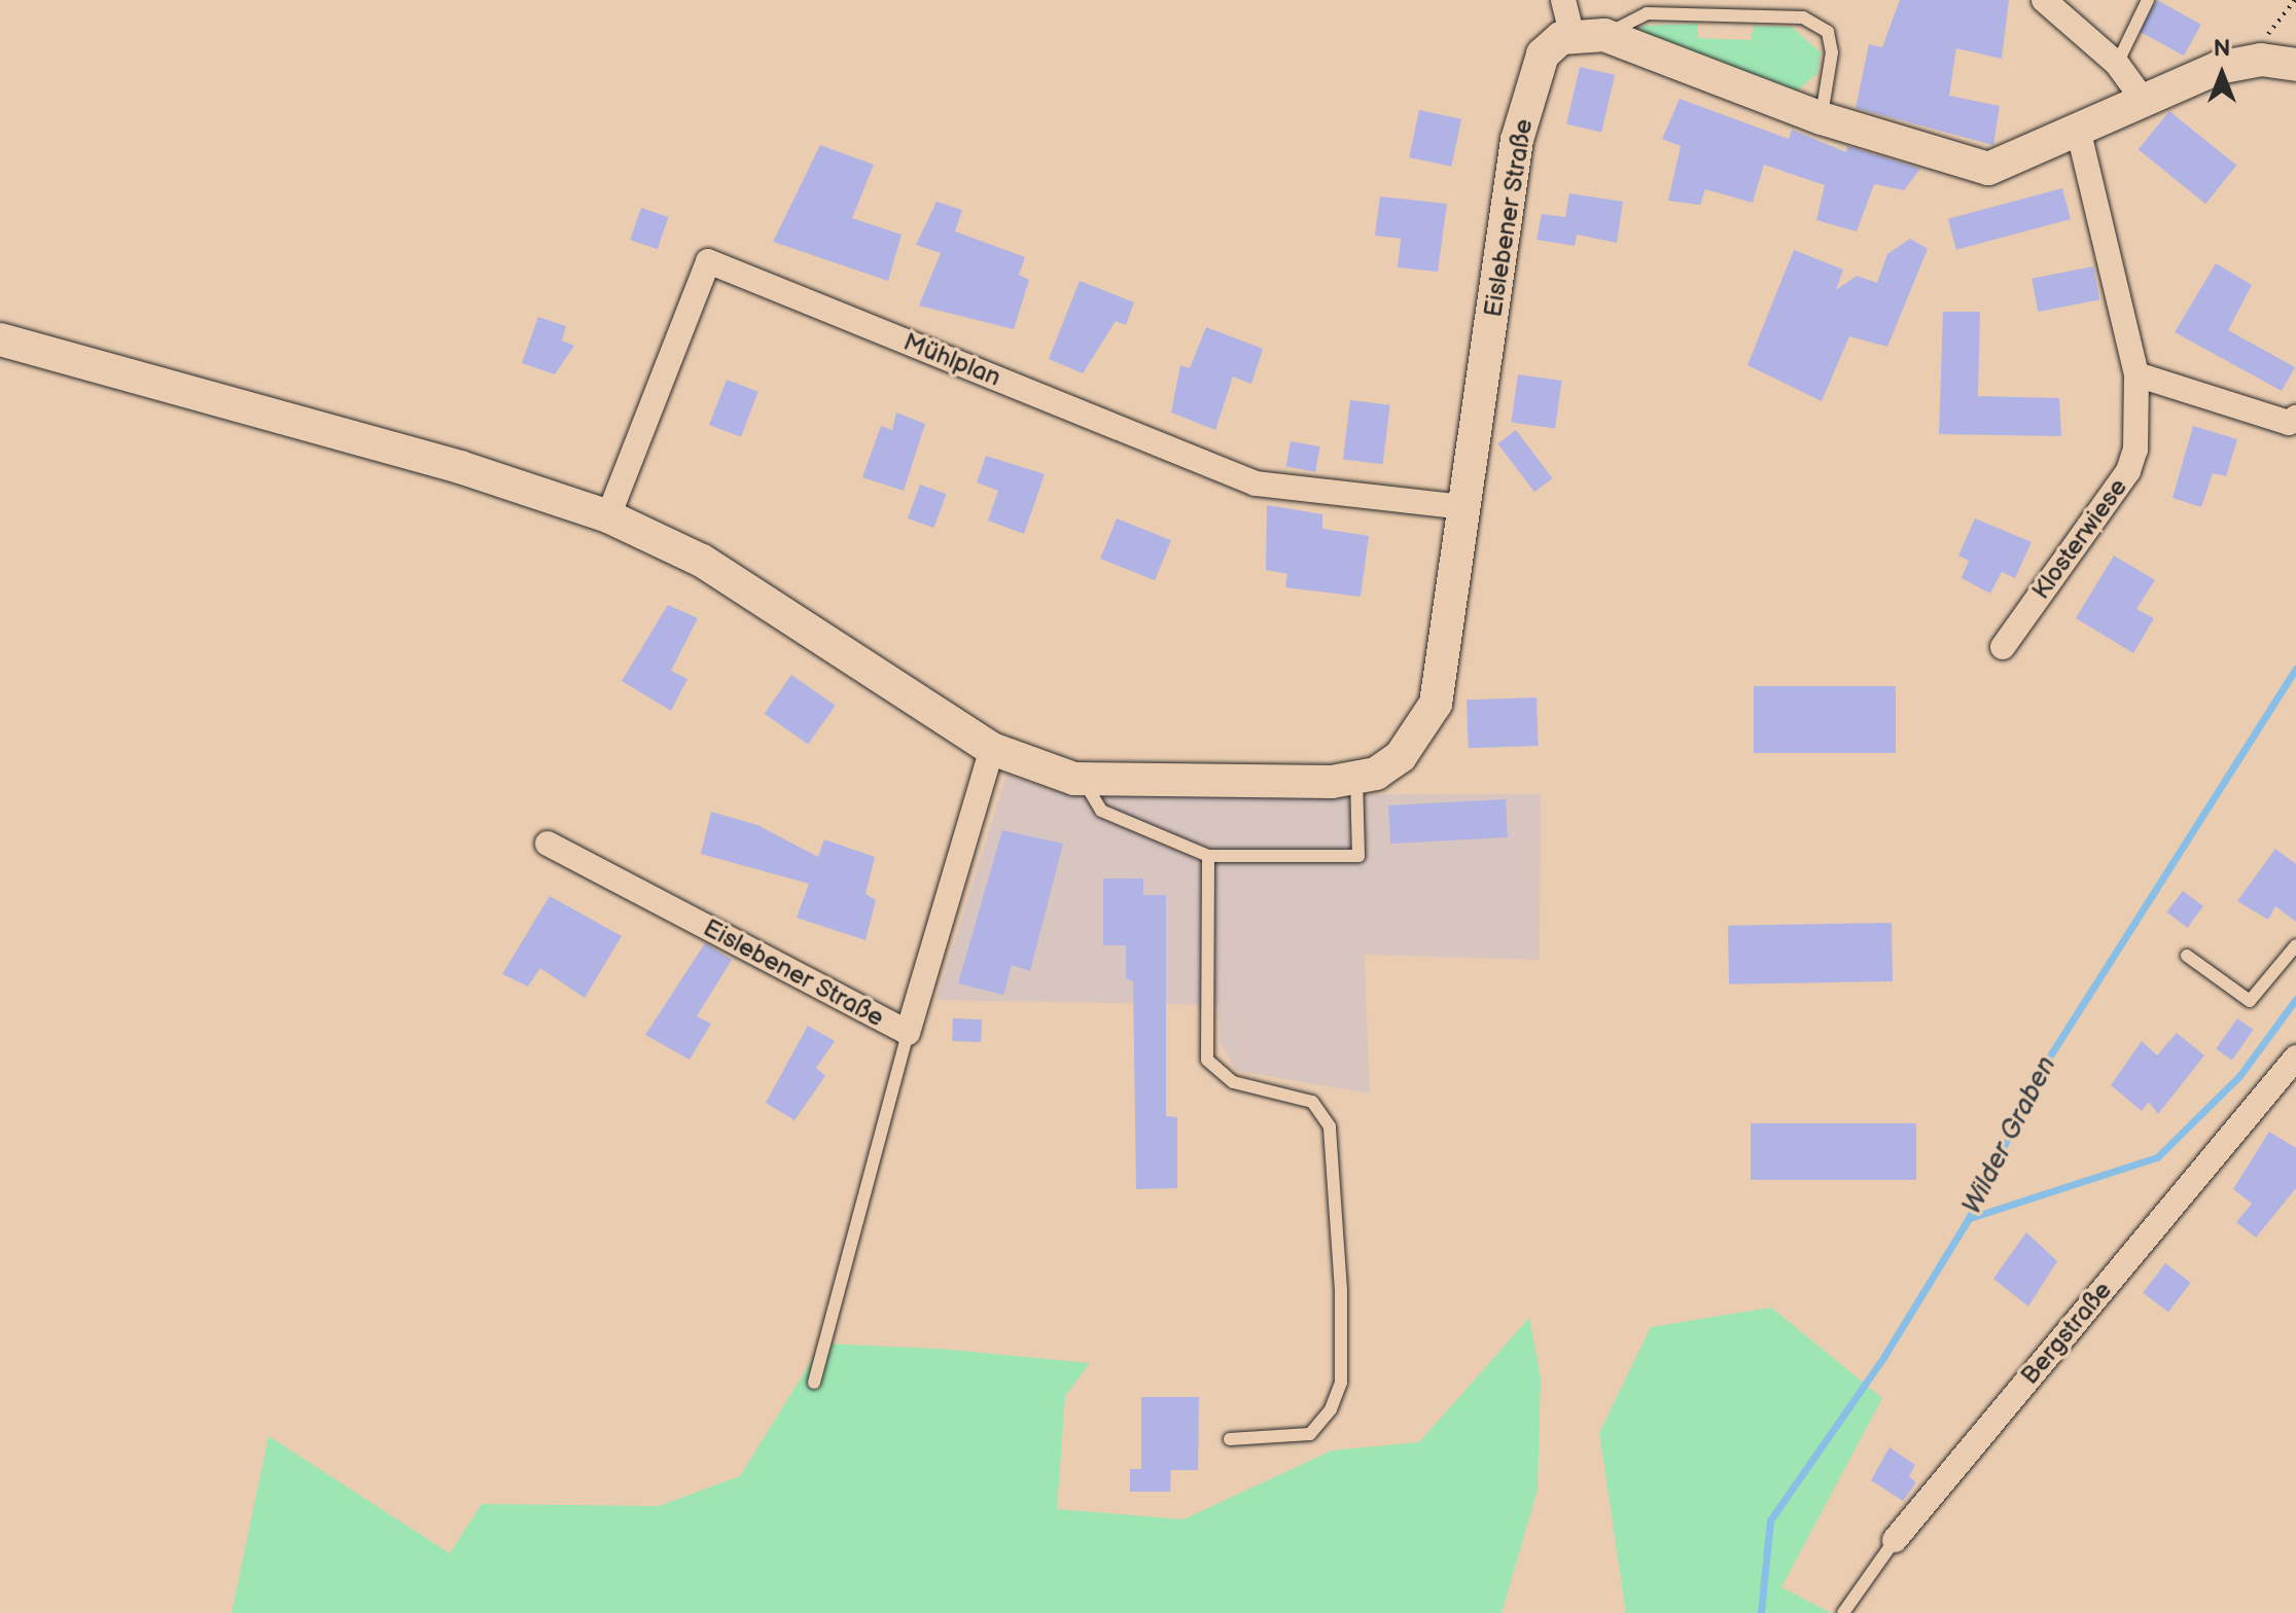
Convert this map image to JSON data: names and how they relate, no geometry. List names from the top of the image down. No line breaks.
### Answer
{"streets":{"main road":["Eislebener Straße"],"street":["Mühlplan","Klosterwiese","Bergstraße"]},"crossings":[["Eislebener Straße","Mühlplan"]],"water":["Wilder Graben"],"north":"top"}
